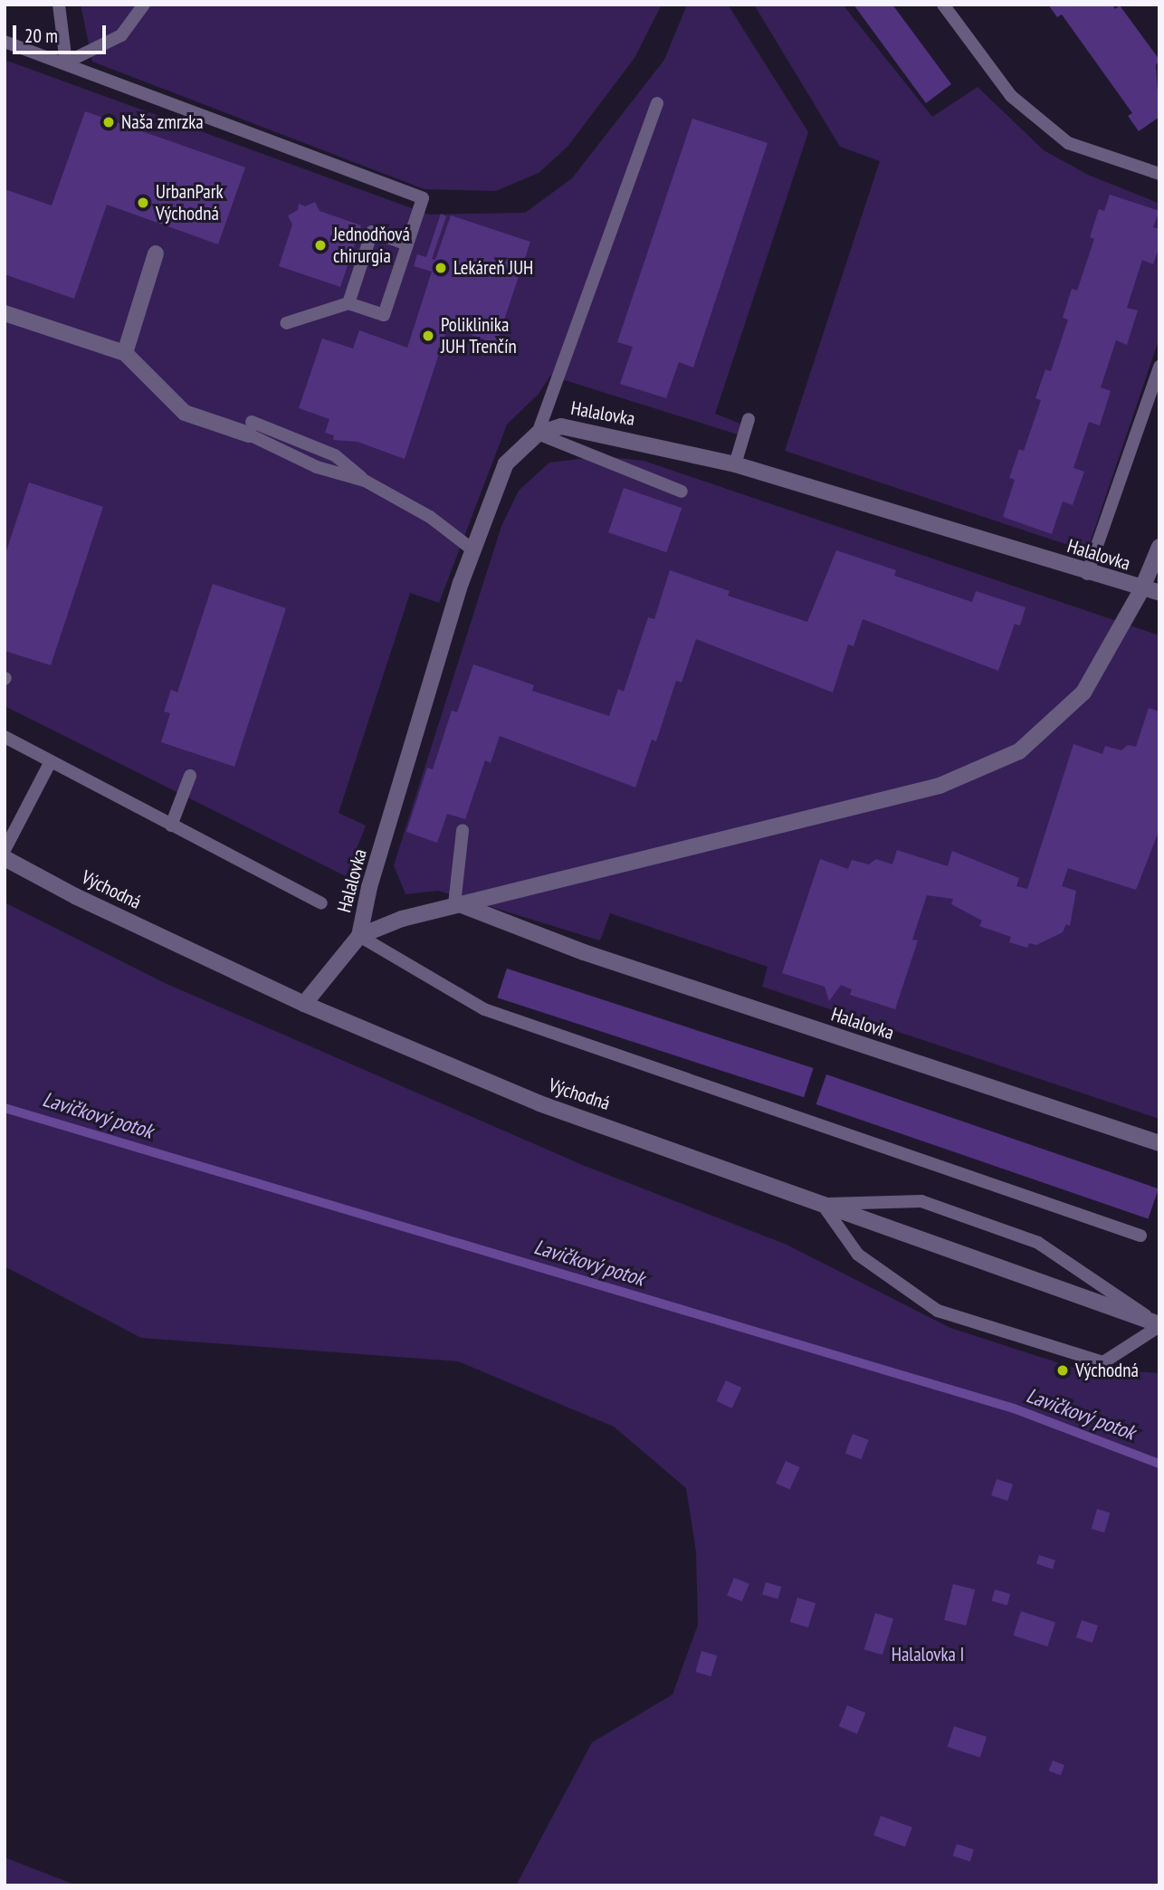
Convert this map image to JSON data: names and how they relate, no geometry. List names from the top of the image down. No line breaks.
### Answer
{"streets":{"street":["Halalovka","Východná"]},"crossings":[["Halalovka","Východná"]],"water":["Lavičkový potok"],"parks":["Halalovka I"],"places":["Naša zmrzka","UrbanPark Východná","Jednodňová chirurgia","Lekáreň JUH","Poliklinika JUH Trenčín","Východná"],"scale_bar":"20 m"}
